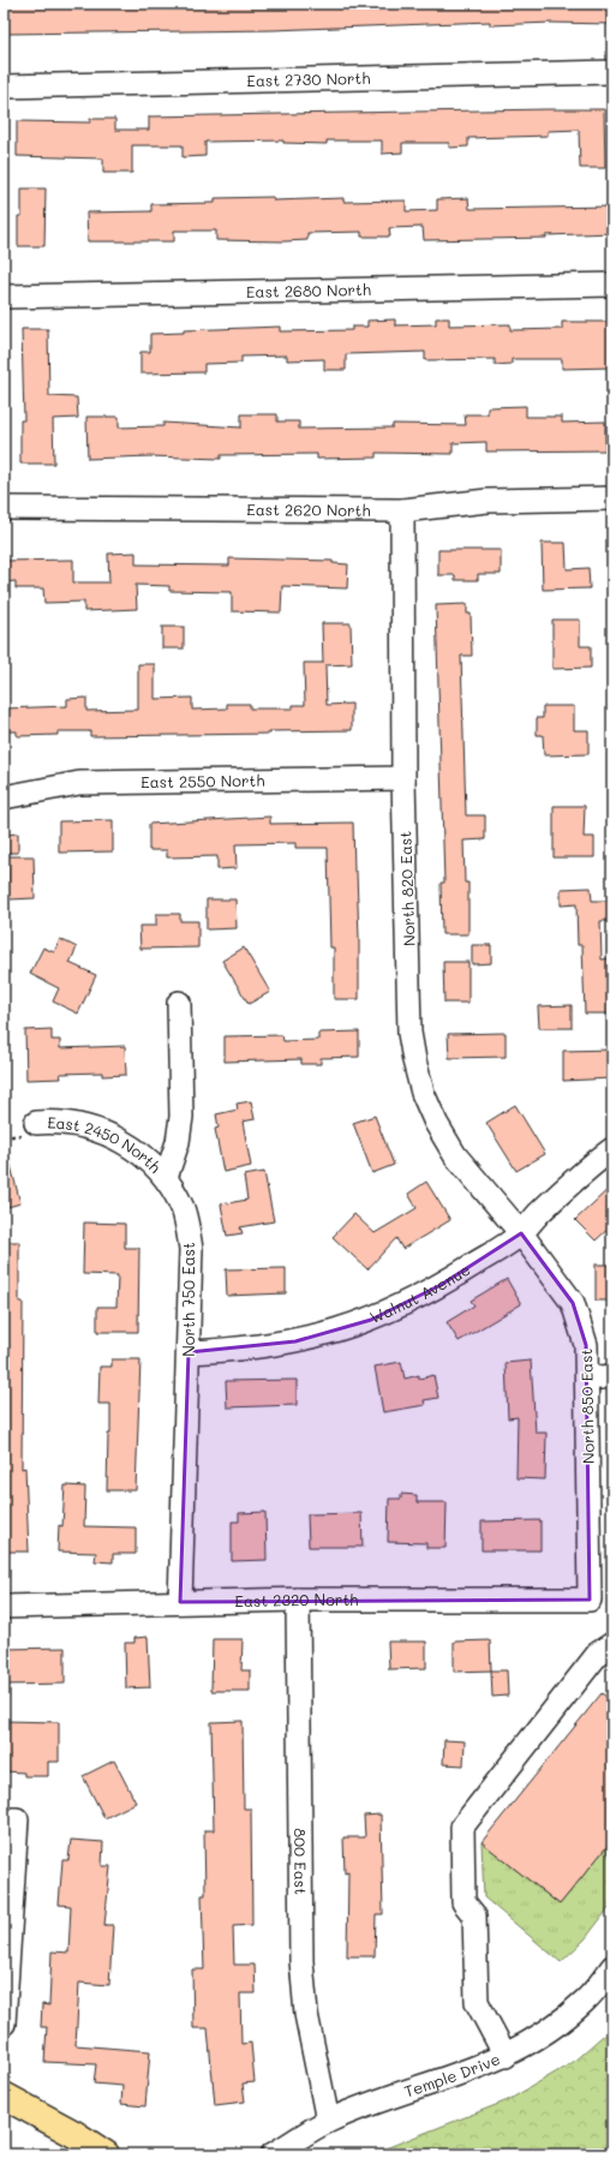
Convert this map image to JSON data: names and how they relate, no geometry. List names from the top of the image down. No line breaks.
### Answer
{"streets":{"street":["East 2730 North","East 2680 North","East 2620 North","East 2550 North","North 820 East","East 2450 North","Walnut Avenue","North 750 East","North 850 East","East 2320 North","800 East","Temple Drive"]},"crossings":[["East 2620 North","North 820 East"],["East 2550 North","North 820 East"],["North 820 East","Walnut Avenue"],["North 820 East","North 850 East"],["East 2450 North","North 750 East"],["Walnut Avenue","North 750 East"],["Walnut Avenue","North 850 East"],["North 750 East","East 2320 North"],["North 850 East","East 2320 North"],["East 2320 North","800 East"],["800 East","Temple Drive"]]}
